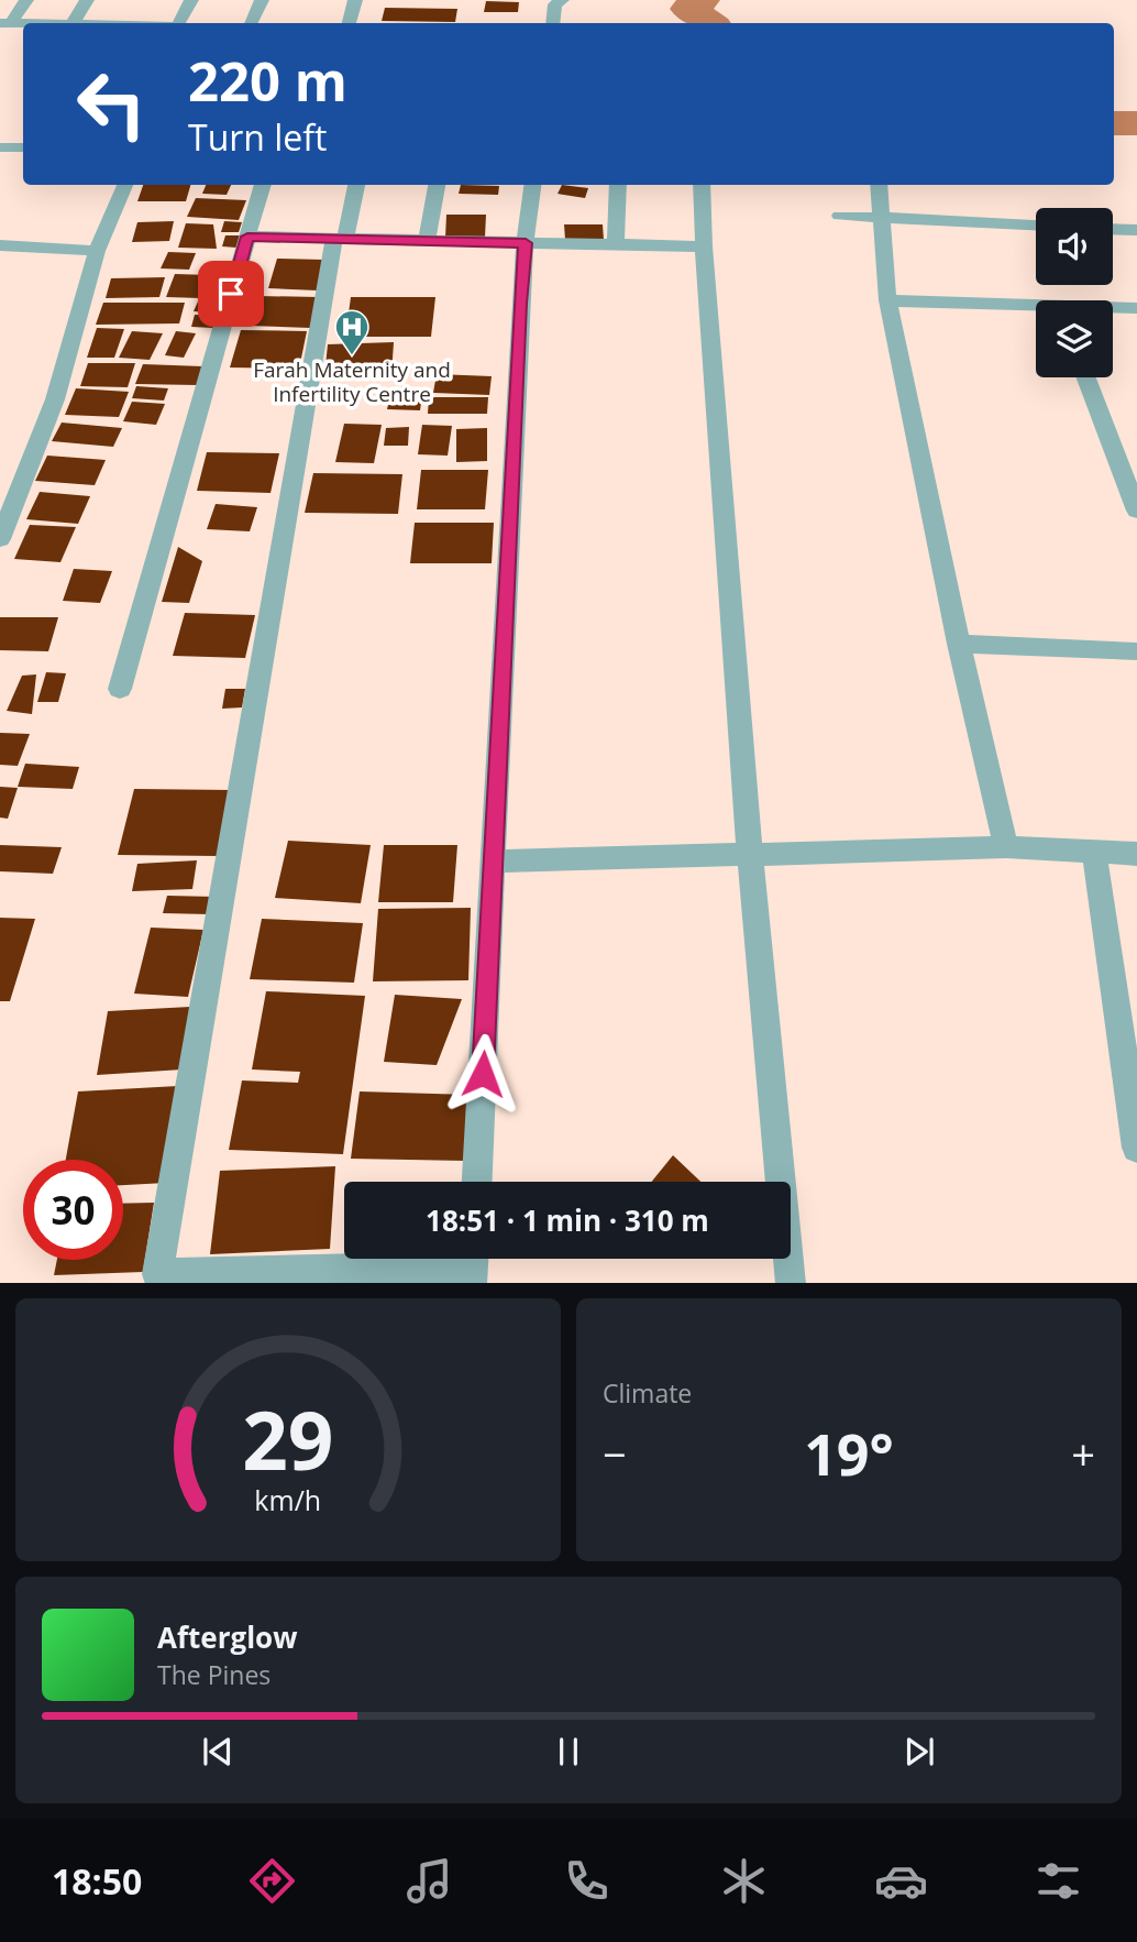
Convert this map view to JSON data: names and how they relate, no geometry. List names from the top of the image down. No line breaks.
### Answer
{"places":{"hospital":["Farah Maternity and Infertility Centre"]},"page":{"turn":["220 m","Turn left"],"limit":"30","trip":"18:51 · 1 min · 310 m","tile":"Climate","heat":["−","19°","+"],"song":["Afterglow","The Pines"],"tabs":"18:50","gauge":["29","km/h"]}}
